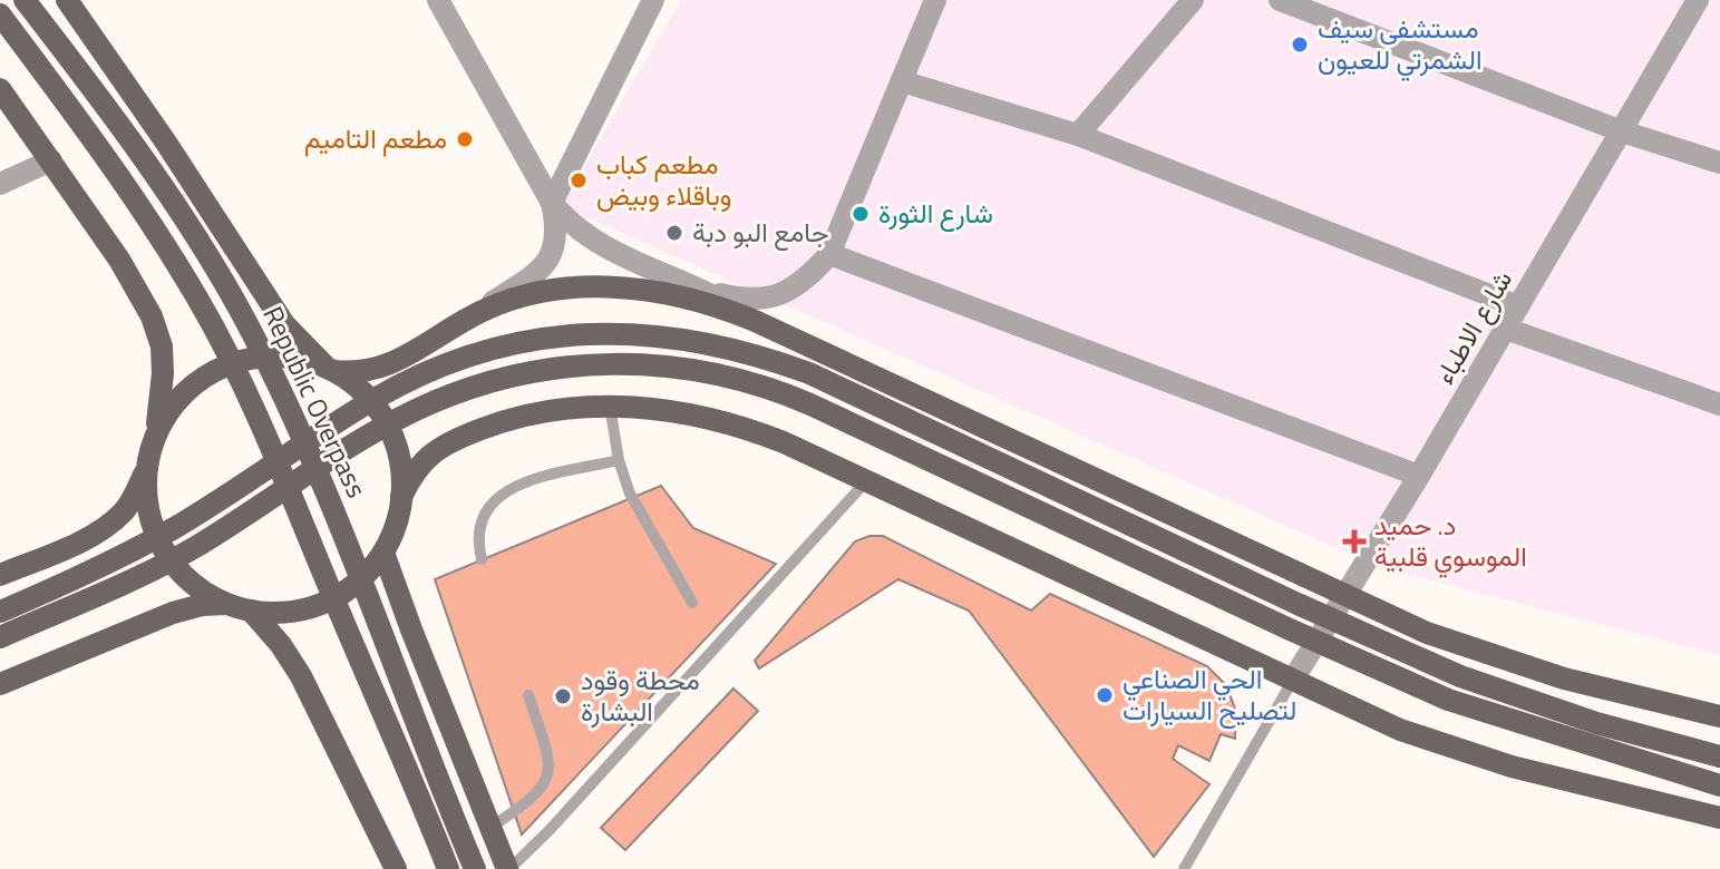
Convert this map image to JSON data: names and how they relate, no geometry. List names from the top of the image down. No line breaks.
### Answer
{"streets":{"main road":["Republic Overpass"],"street":["شارع الاطباء"]},"places":{"other":["مستشفى سيف الشمرتي للعيون","مطعم التاميم","مطعم كباب وباقلاء وبيض","شارع الثورة","جامع البو دبة","الحي الصناعي لتصليح السيارات","محطة وقود البشارة"],"health":["د. حميد الموسوي قلبية"]}}
